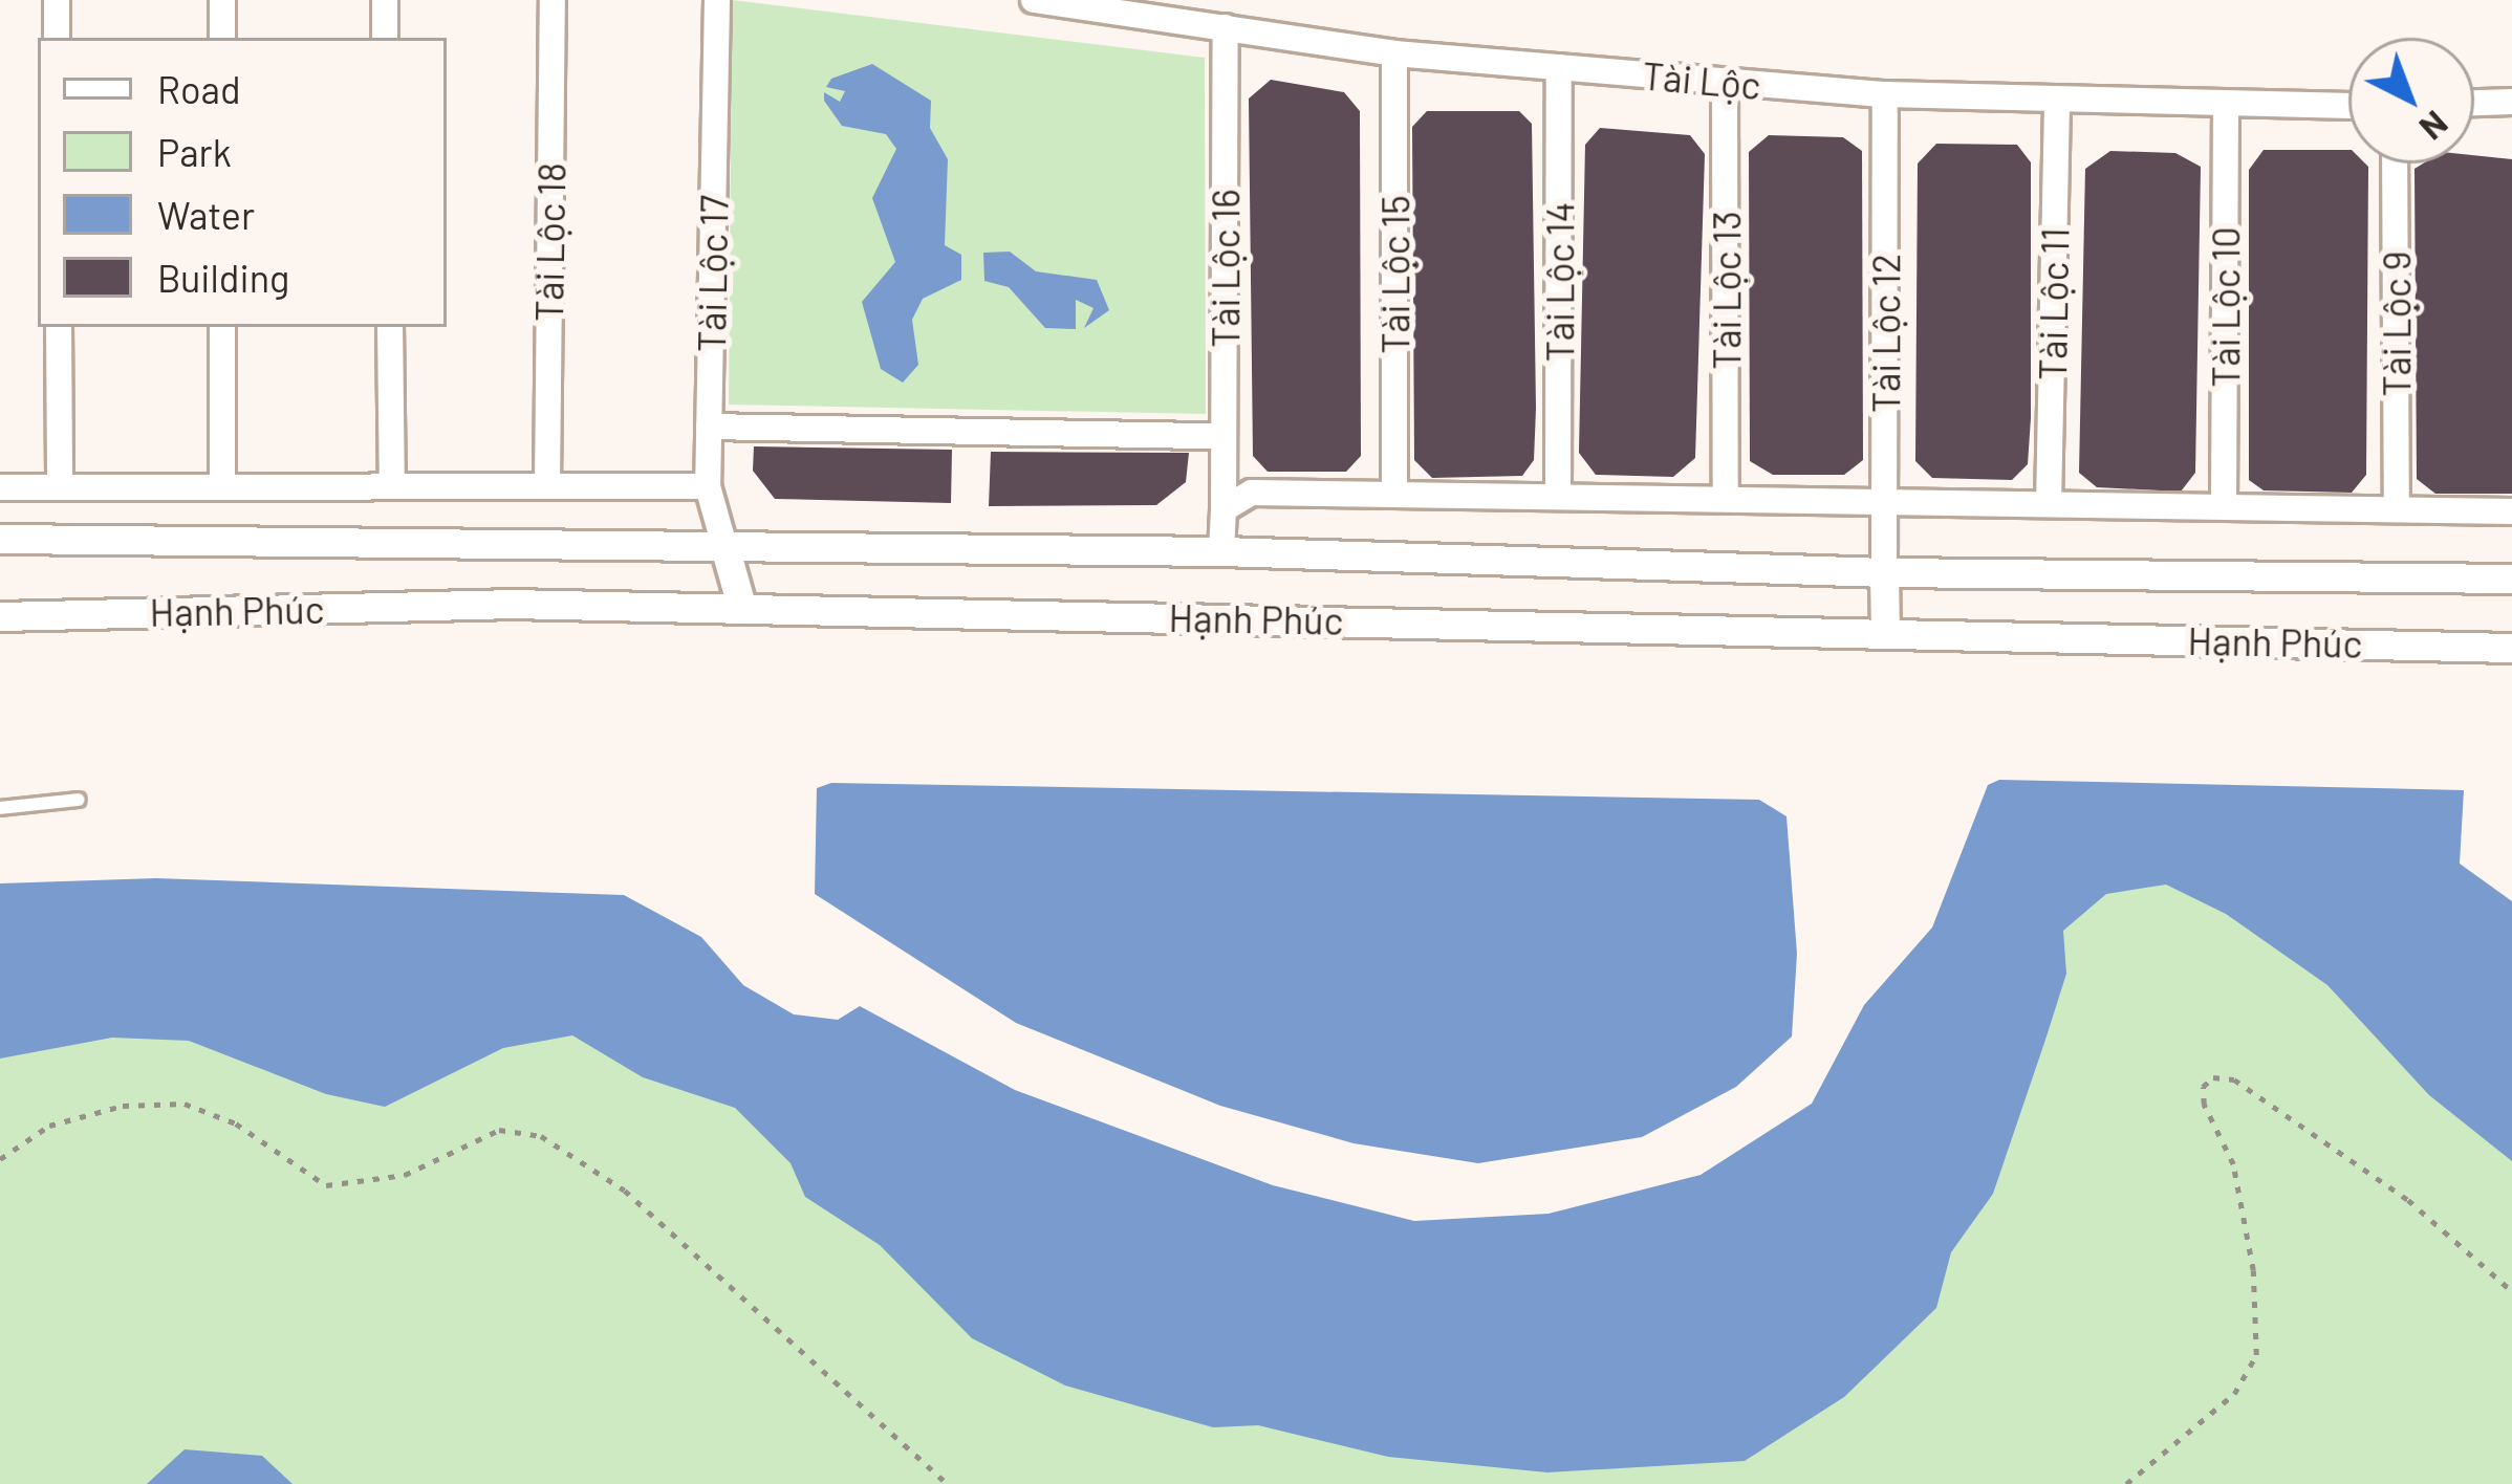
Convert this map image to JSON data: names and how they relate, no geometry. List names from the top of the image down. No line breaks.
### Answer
{"streets":{"street":["Tài Lộc","Tài Lộc 18","Tài Lộc 16","Tài Lộc 17","Tài Lộc 15","Tài Lộc 14","Tài Lộc 13","Tài Lộc 11","Tài Lộc 10","Tài Lộc 9","Tài Lộc 12","Hạnh Phúc"]},"crossings":[["Tài Lộc","Tài Lộc 16"],["Tài Lộc","Tài Lộc 15"],["Tài Lộc","Tài Lộc 14"],["Tài Lộc","Tài Lộc 13"],["Tài Lộc","Tài Lộc 11"],["Tài Lộc","Tài Lộc 10"],["Tài Lộc","Tài Lộc 12"],["Tài Lộc 16","Hạnh Phúc"],["Tài Lộc 17","Hạnh Phúc"],["Tài Lộc 12","Hạnh Phúc"]],"legend":["Road","Park","Water","Building"],"north":"bottom right"}
